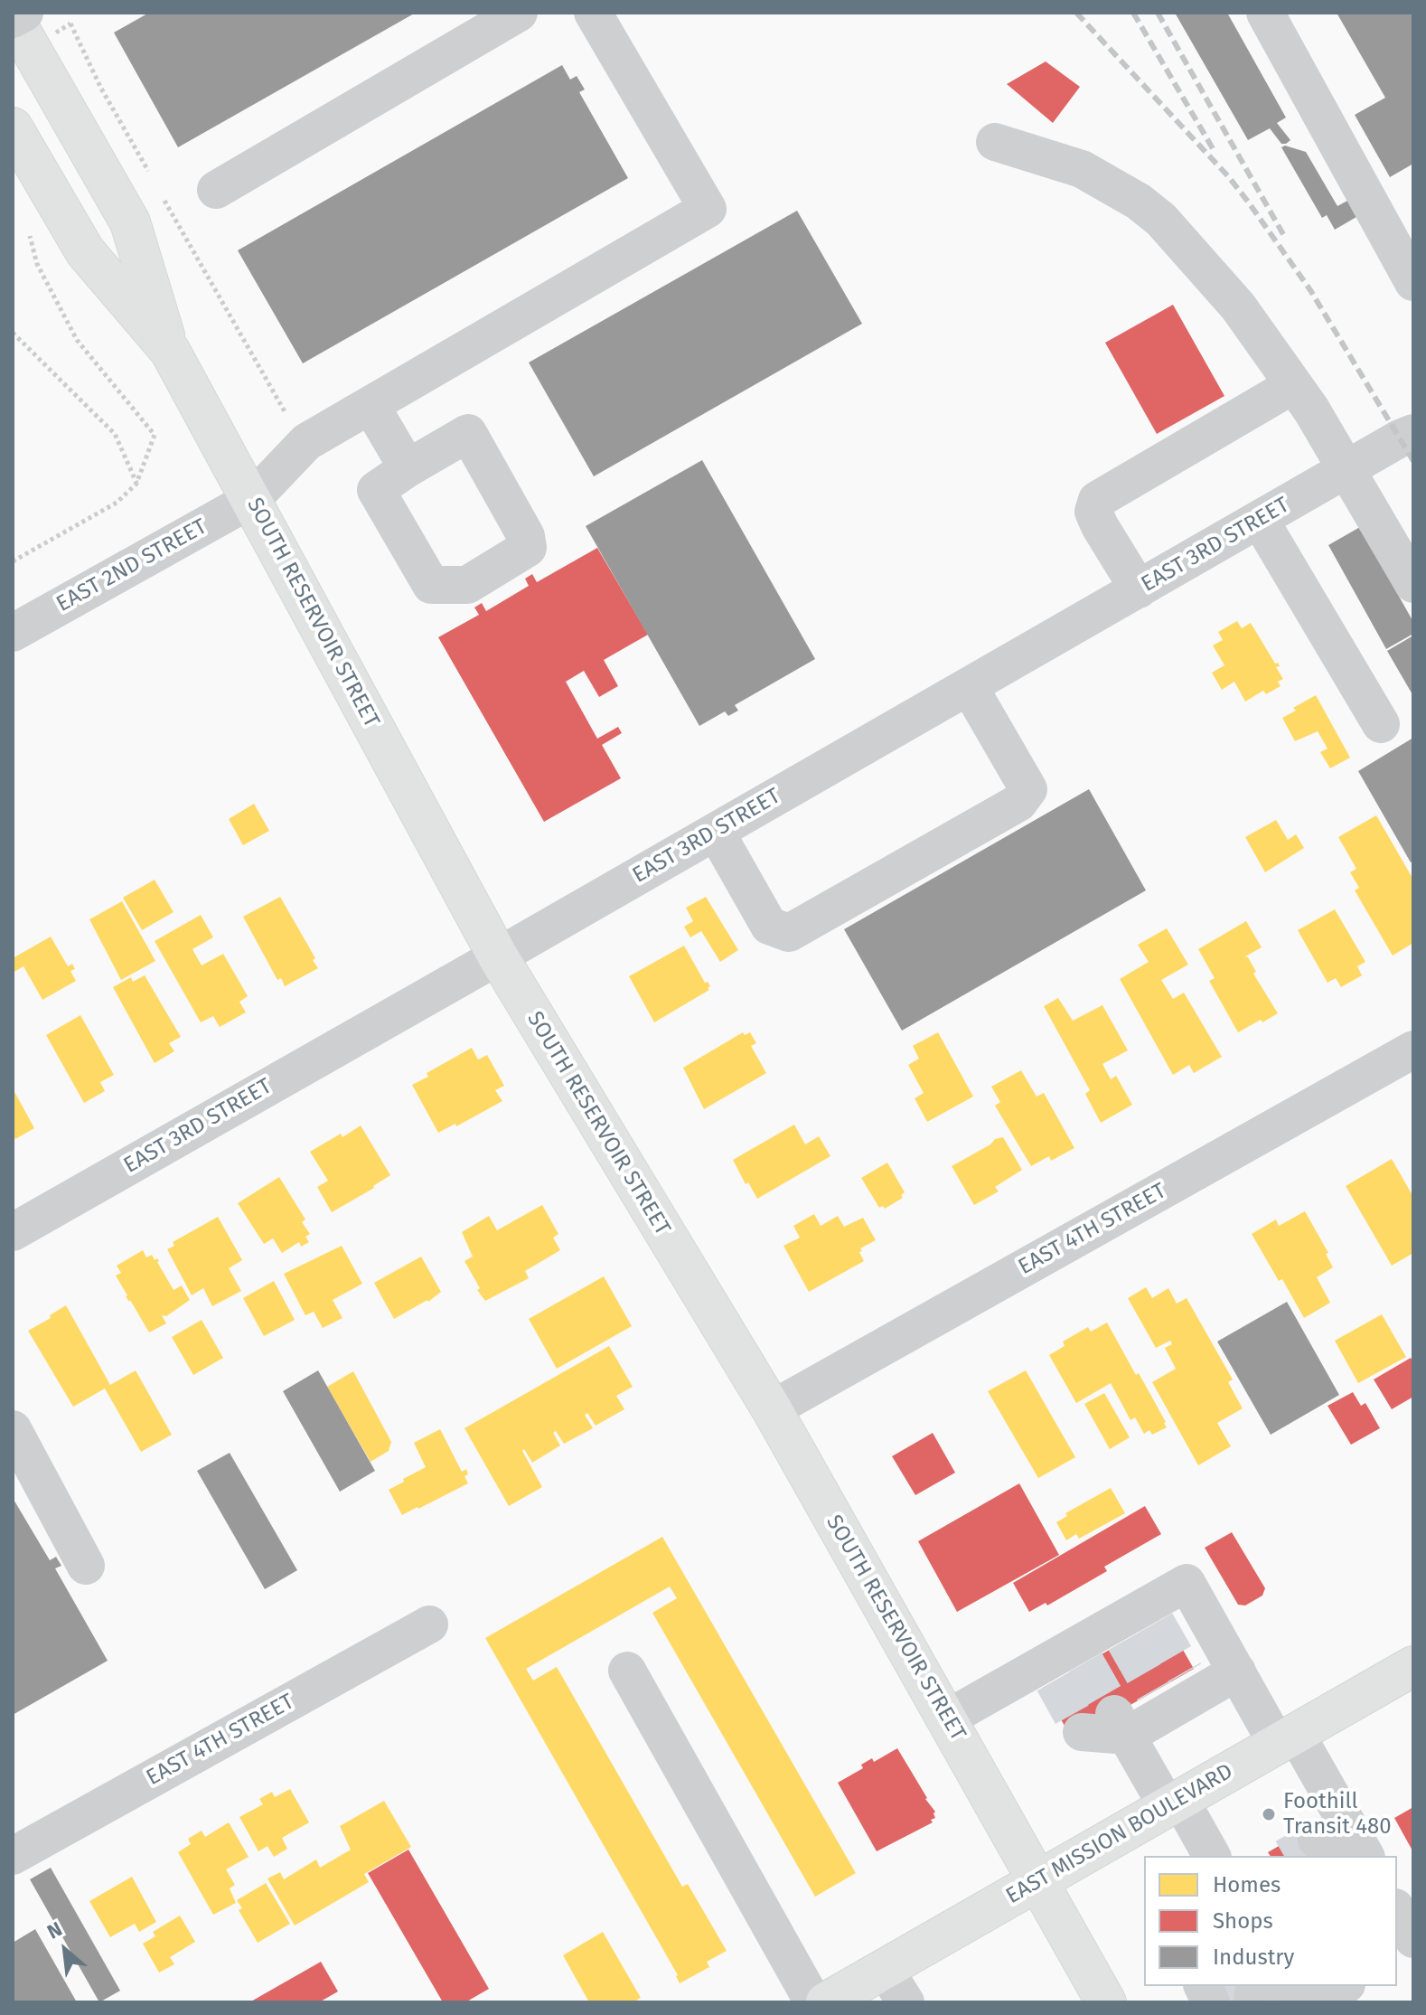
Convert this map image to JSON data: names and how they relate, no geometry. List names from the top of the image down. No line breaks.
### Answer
{"streets":{"main road":["SOUTH RESERVOIR STREET","EAST MISSION BOULEVARD"],"street":["EAST 3RD STREET","EAST 2ND STREET","EAST 4TH STREET"]},"crossings":[["EAST 3RD STREET","SOUTH RESERVOIR STREET"],["EAST 2ND STREET","SOUTH RESERVOIR STREET"],["SOUTH RESERVOIR STREET","EAST 4TH STREET"],["SOUTH RESERVOIR STREET","EAST MISSION BOULEVARD"]],"places":["Foothill Transit 480"],"legend":["Homes","Shops","Industry"],"north":"top left"}
